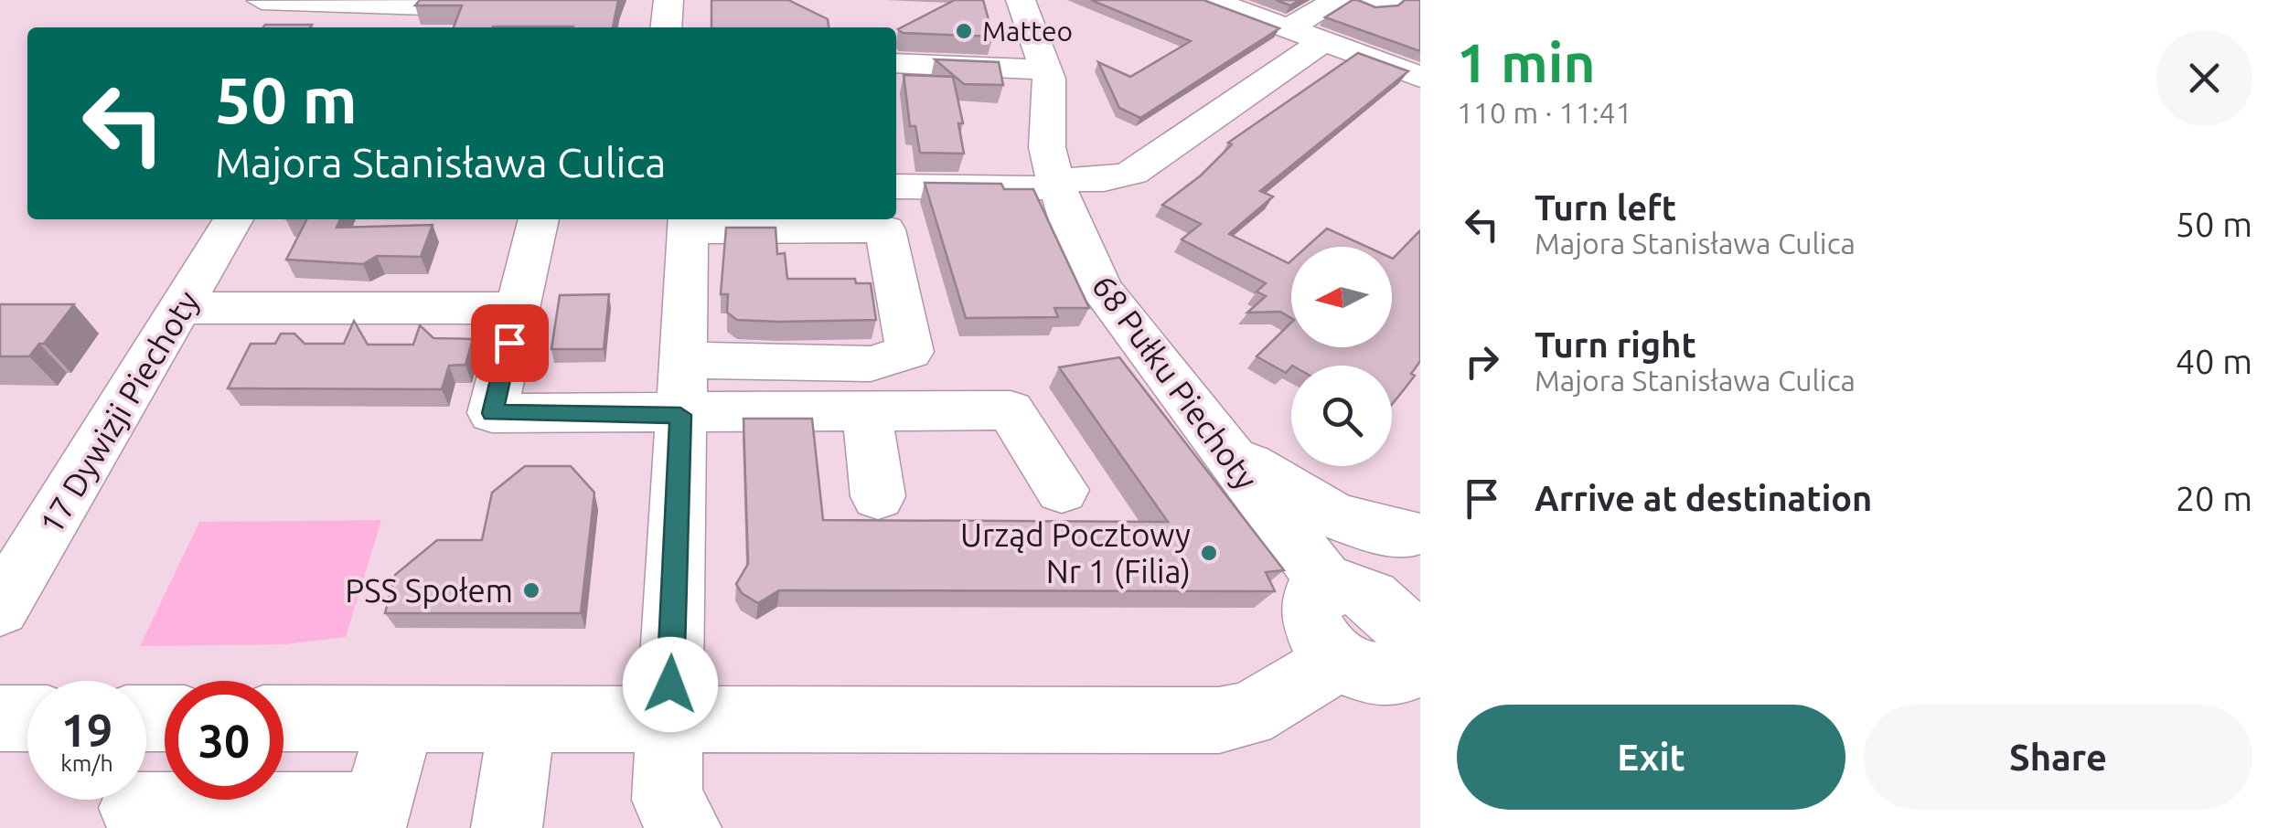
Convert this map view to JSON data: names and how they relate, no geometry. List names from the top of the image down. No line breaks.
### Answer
{"streets":{"street":["68 Pułku Piechoty","17 Dywizji Piechoty"]},"places":["Matteo","Urząd Pocztowy Nr 1 (Filia)","PSS Społem"],"north":"left","page":{"heading":["1 min","110 m · 11:41"],"turn":["50 m","Majora Stanisława Culica"],"list":[{"name":"Turn left","note":"Majora Stanisława Culica","value":"50 m"},{"name":"Turn right","note":"Majora Stanisława Culica","value":"40 m"},{"name":"Arrive at destination","value":"20 m"}],"speed":"19 km/h","limit":"30","buttons":["Exit","Share"]}}
